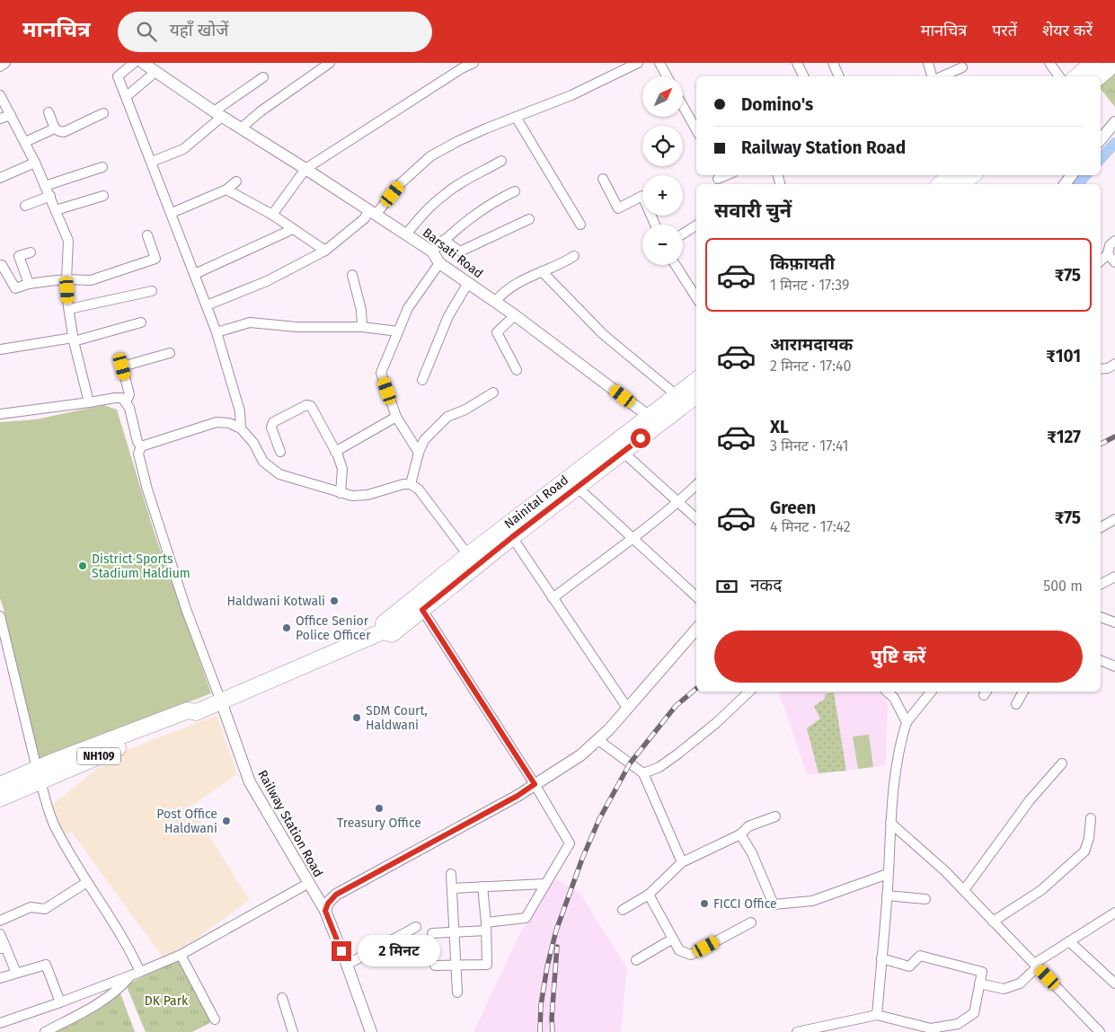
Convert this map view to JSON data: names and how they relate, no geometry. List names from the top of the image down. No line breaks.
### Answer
{"streets":{"highway":["Nainital Road","NH109"],"street":["Barsati Road","Railway Station Road"]},"crossings":[["Barsati Road","Nainital Road"],["Nainital Road","Railway Station Road"]],"parks":["DK Park"],"places":["District Sports Stadium Haldium","Haldwani Kotwali","Office Senior Police Officer","SDM Court, Haldwani","Treasury Office","Post Office Haldwani","FICCI Office"],"north":"top right","page":{"header":"मानचित्र","search":"यहाँ खोजें","nav":["मानचित्र","परतें","शेयर करें"],"map_buttons":["+","−"],"banner":["Domino's","Railway Station Road"],"heading":"सवारी चुनें","list":[{"name":"किफ़ायती","note":"1 मिनट · 17:39","value":"₹75"},{"name":"आरामदायक","note":"2 मिनट · 17:40","value":"₹101"},{"name":"XL","note":"3 मिनट · 17:41","value":"₹127"},{"name":"Green","note":"4 मिनट · 17:42","value":"₹75"}],"pay":["नकद","500 m"],"buttons":"पुष्टि करें","bubble":"2 मिनट"}}
